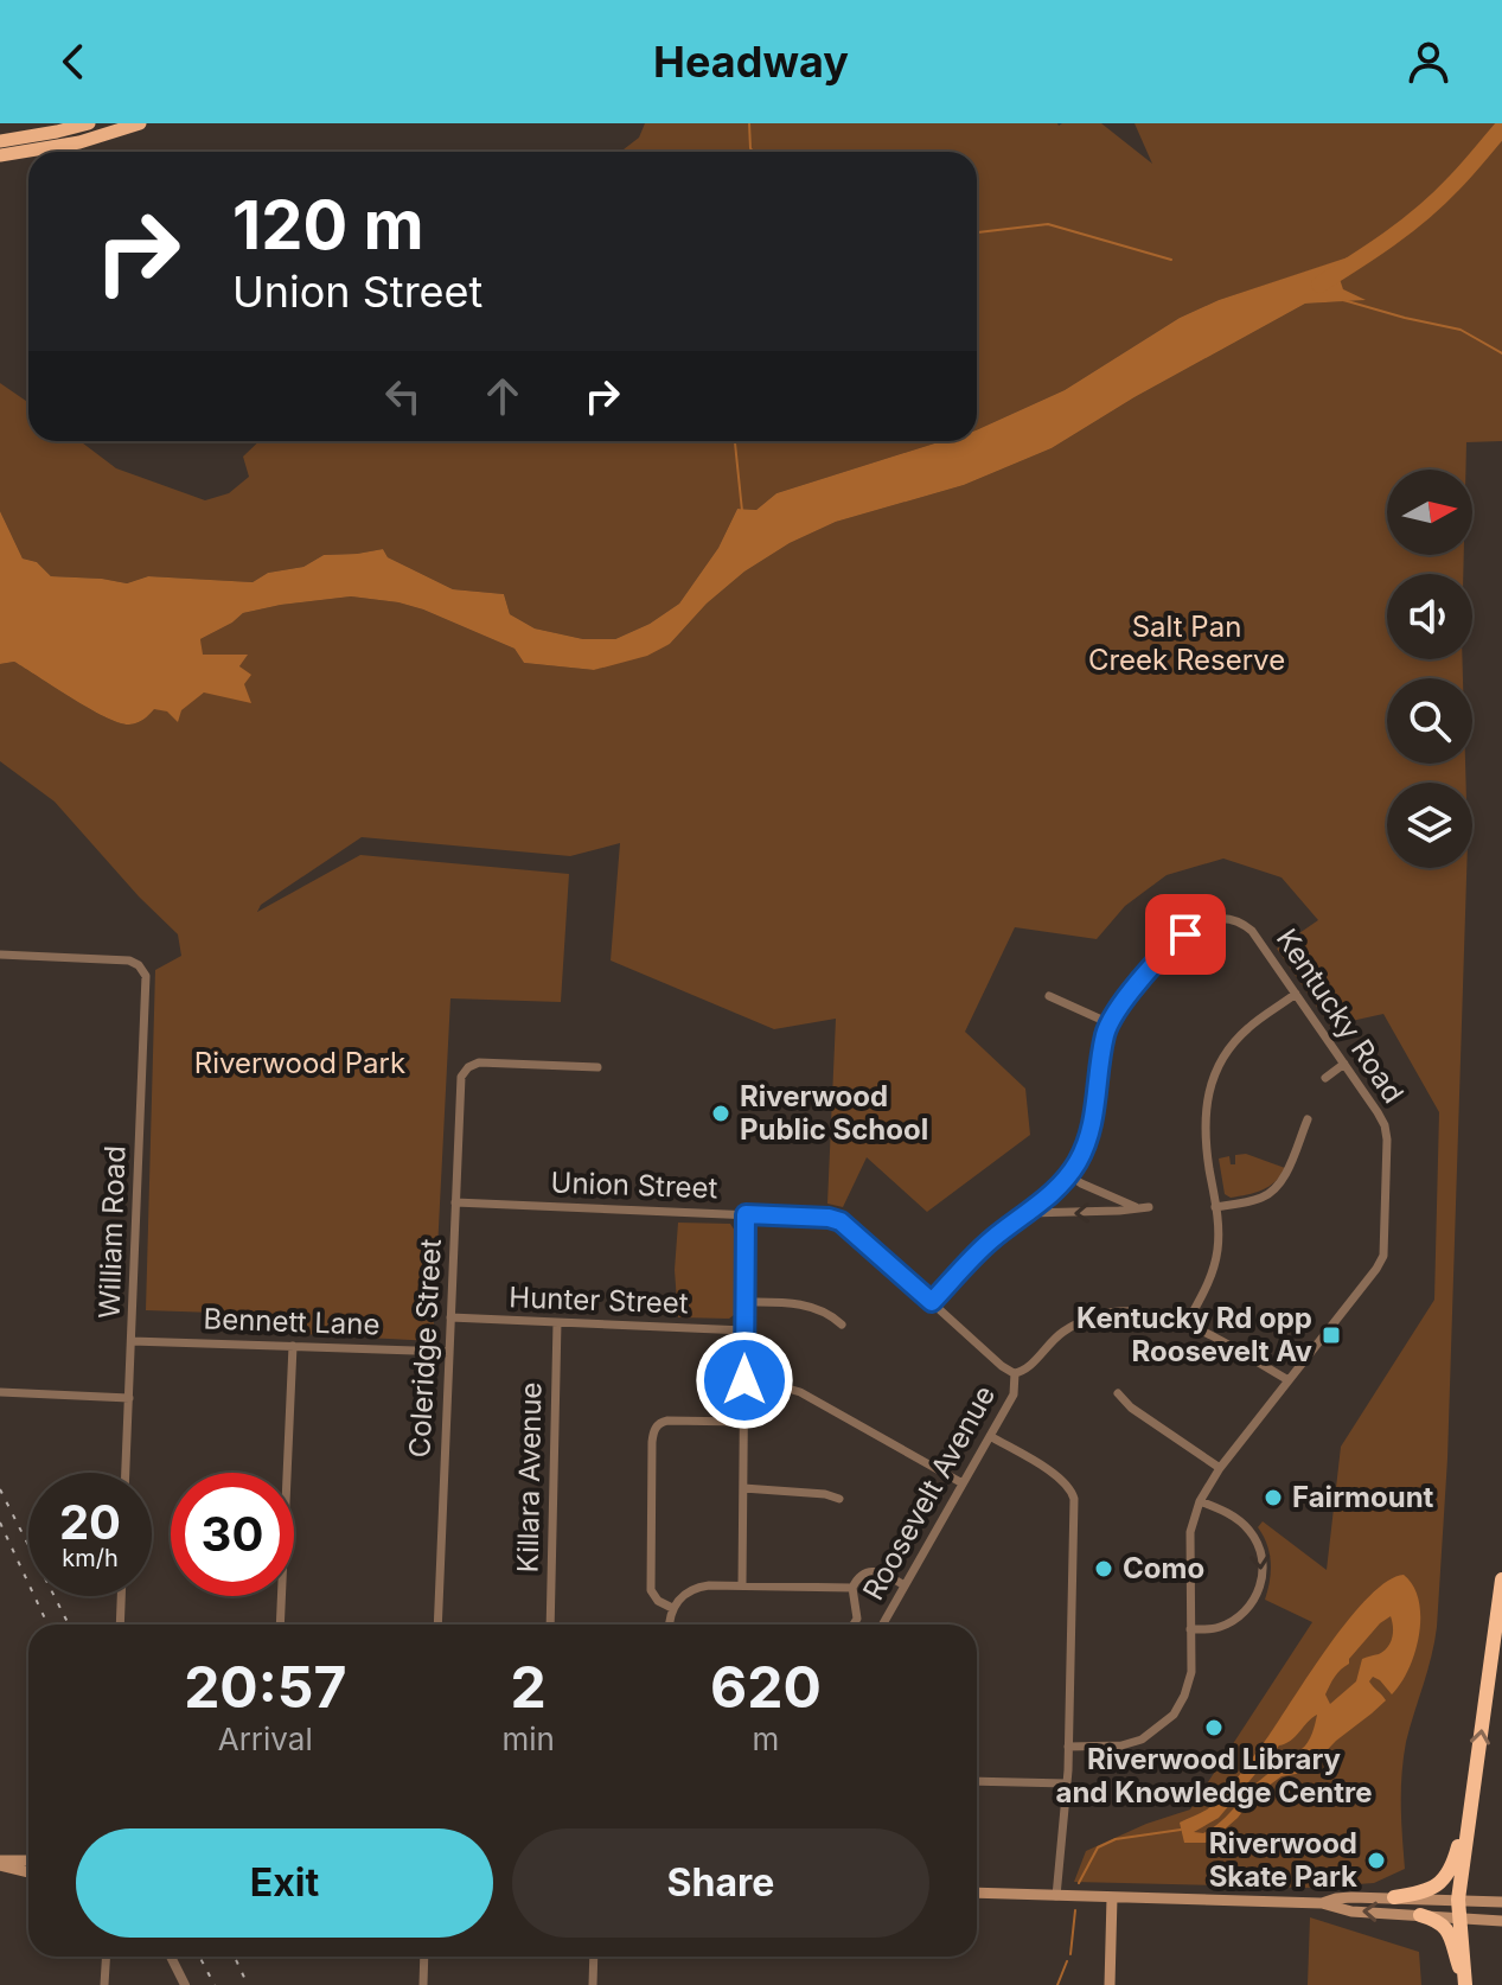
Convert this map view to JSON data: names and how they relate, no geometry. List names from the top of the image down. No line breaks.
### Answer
{"streets":{"street":["Kentucky Road","Union Street","William Road","Hunter Street","Bennett Lane","Coleridge Street","Killara Avenue","Roosevelt Avenue"]},"crossings":[["Kentucky Road","Union Street"],["Union Street","Coleridge Street"],["Union Street","Roosevelt Avenue"],["William Road","Bennett Lane"],["Hunter Street","Coleridge Street"],["Hunter Street","Killara Avenue"],["Bennett Lane","Coleridge Street"]],"parks":["Salt Pan Creek Reserve","Riverwood Park"],"places":{"other":["Riverwood Public School","Fairmount","Como","Riverwood Library and Knowledge Centre","Riverwood Skate Park"],"transit":["Kentucky Rd opp Roosevelt Av"]},"north":"right","page":{"header":"Headway","turn":["120 m","Union Street"],"speed":"20 km/h","limit":"30","eta":["20:57","Arrival","2","min","620","m"],"buttons":["Exit","Share"]}}
